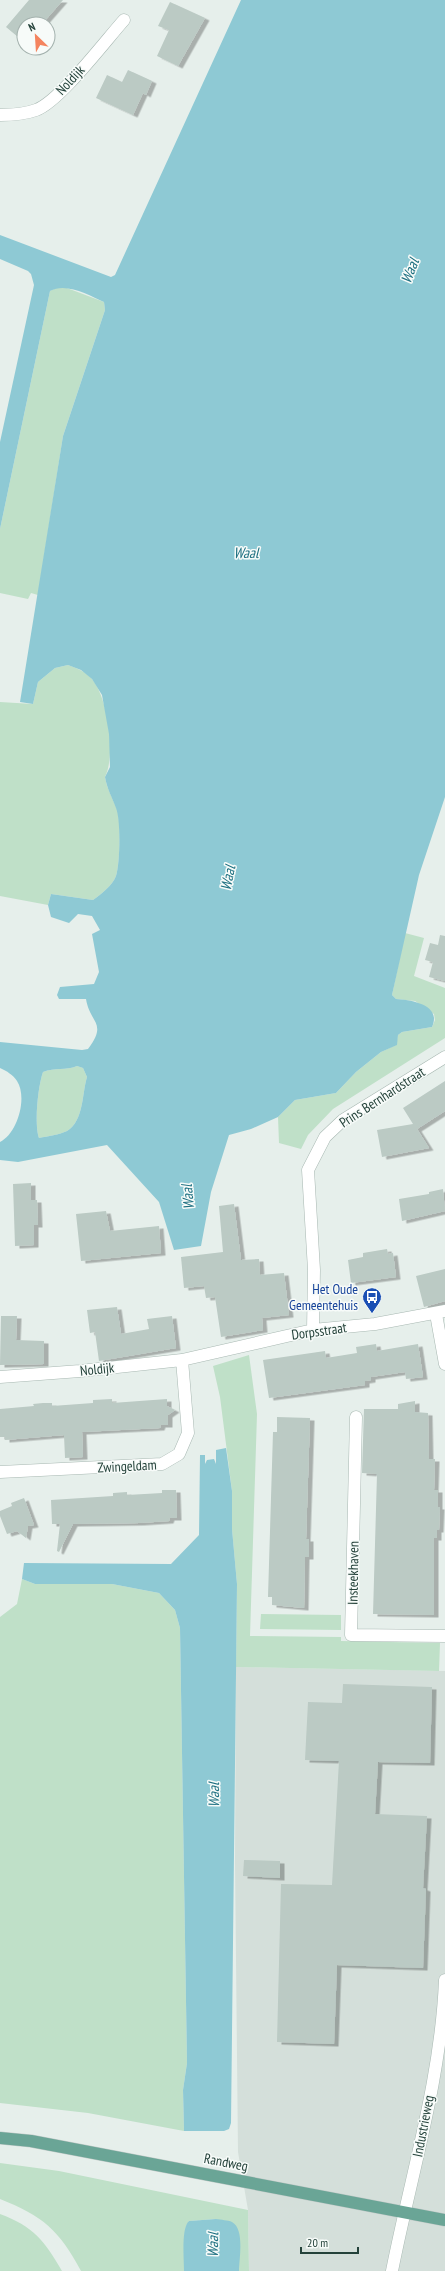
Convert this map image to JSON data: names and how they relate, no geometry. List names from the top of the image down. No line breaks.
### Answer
{"streets":{"main road":["Randweg"],"street":["Noldijk","Prins Bernhardstraat","Dorpsstraat","Zwingeldam","Insteekhaven","Industrieweg"]},"crossings":[["Noldijk","Dorpsstraat"],["Noldijk","Zwingeldam"],["Prins Bernhardstraat","Dorpsstraat"],["Dorpsstraat","Zwingeldam"],["Industrieweg","Randweg"]],"water":["Waal"],"places":{"bus stop":["Het Oude Gemeentehuis"]},"scale_bar":"20 m","north":"top left"}
